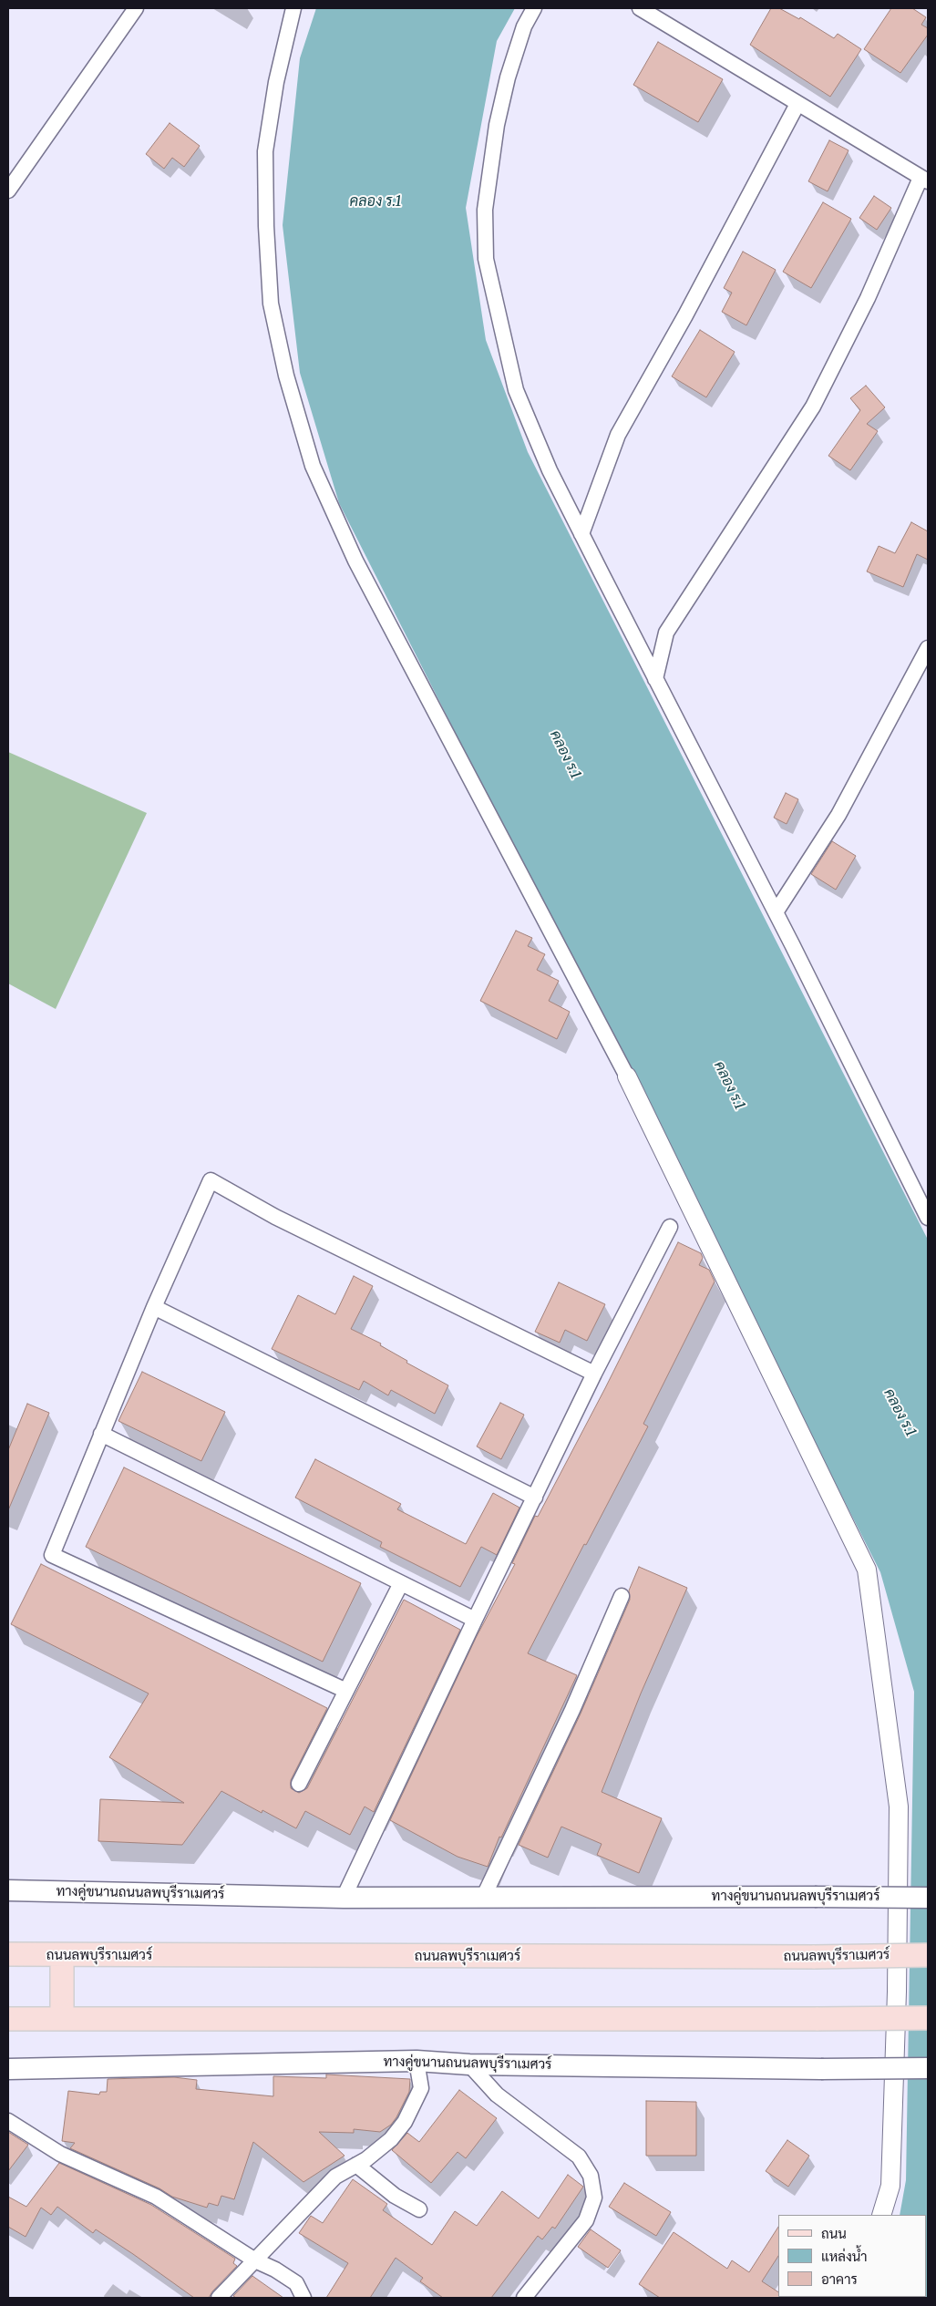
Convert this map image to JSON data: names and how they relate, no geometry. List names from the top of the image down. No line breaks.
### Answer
{"streets":{"main road":["ทางคู่ขนานถนนลพบุรีราเมศวร์","ถนนลพบุรีราเมศวร์"]},"water":["คลอง ร.1"],"legend":["ถนน","แหล่งน้ำ","อาคาร"]}
